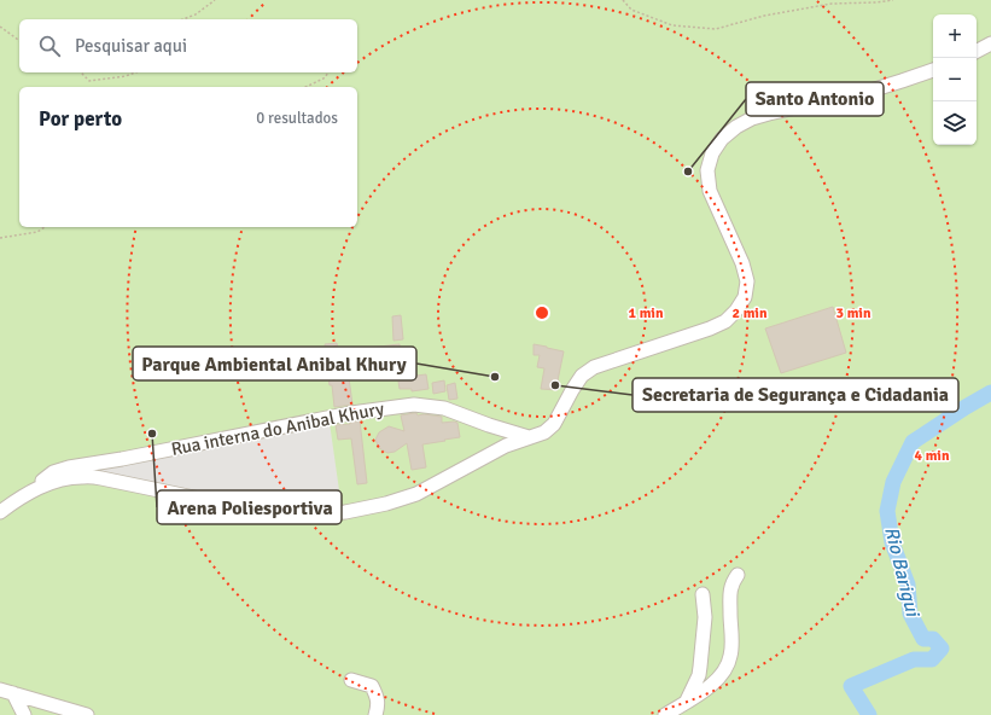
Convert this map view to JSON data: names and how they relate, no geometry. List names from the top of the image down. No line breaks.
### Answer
{"streets":{"street":["Rua interna do Anibal Khury"]},"water":["Rio Barigui"],"places":["Santo Antonio","Parque Ambiental Anibal Khury","Secretaria de Segurança e Cidadania","Arena Poliesportiva"],"page":{"map_buttons":["+","−"],"search":"Pesquisar aqui","heading":["Por perto","0 resultados"]},"rings":["1 min","2 min","3 min","4 min"]}
